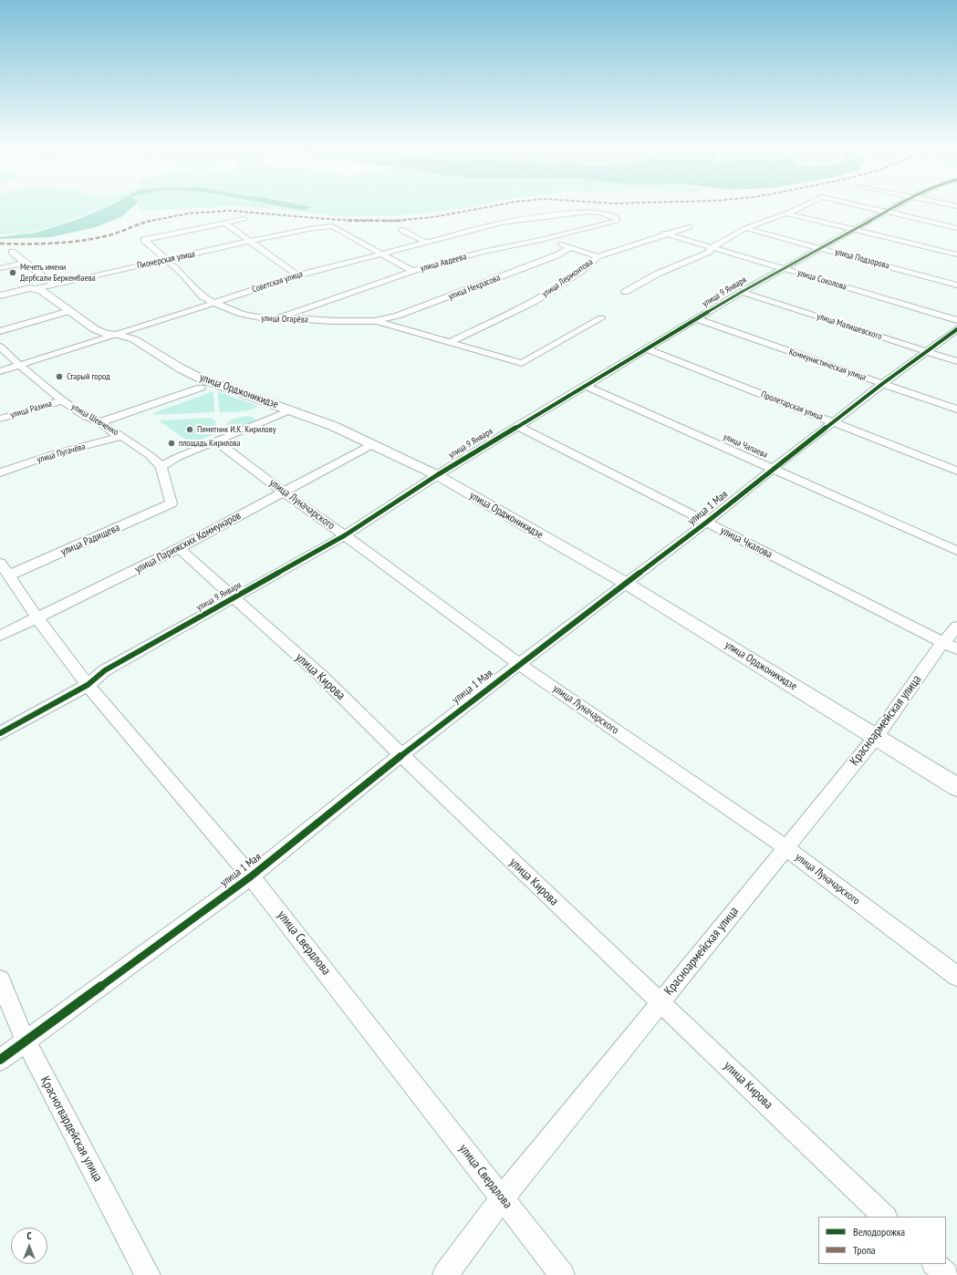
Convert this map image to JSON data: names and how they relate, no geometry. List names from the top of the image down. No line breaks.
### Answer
{"streets":{"main road":["Пионерская улица","улица Орджоникидзе"],"street":["улица Подзорова","улица Авдеева","улица Лермонтова","улица Соколова","Советская улица","улица Некрасова","улица 9 Января","улица Огарёва","улица Малишевского","Коммунистическая улица","Пролетарская улица","улица Разина","улица Шевченко","улица Чапаева","улица Пугачёва","улица Луначарского","улица 1 Мая","улица Радищева","улица Парижских Коммунаров","улица Чкалова","улица Кирова","Красноармейская улица","улица Свердлова","Красногвардейская улица"]},"crossings":[["улица Подзорова","улица 9 Января"],["Пионерская улица","Советская улица"],["Пионерская улица","улица Огарёва"],["Пионерская улица","улица Орджоникидзе"],["улица Авдеева","Советская улица"],["улица Авдеева","улица Огарёва"],["улица Лермонтова","улица Соколова"],["улица Лермонтова","улица Огарёва"],["улица Соколова","улица 9 Января"],["Советская улица","улица Огарёва"],["Советская улица","улица Орджоникидзе"],["Советская улица","улица Шевченко"],["улица Некрасова","улица Огарёва"],["улица 9 Января","улица Малишевского"],["улица 9 Января","Коммунистическая улица"],["улица 9 Января","улица Орджоникидзе"],["улица 9 Января","Пролетарская улица"],["улица 9 Января","улица Чапаева"],["улица 9 Января","улица Луначарского"],["улица 9 Января","улица Чкалова"],["улица 9 Января","улица Кирова"],["улица 9 Января","улица Свердлова"],["улица Малишевского","улица 1 Мая"],["Коммунистическая улица","улица 1 Мая"],["улица Орджоникидзе","улица 1 Мая"],["улица Орджоникидзе","улица Парижских Коммунаров"],["улица Орджоникидзе","Красноармейская улица"],["Пролетарская улица","улица 1 Мая"],["улица Разина","улица Шевченко"],["улица Шевченко","улица Пугачёва"],["улица Шевченко","улица Радищева"],["улица Чапаева","улица 1 Мая"],["улица Луначарского","улица 1 Мая"],["улица Луначарского","улица Парижских Коммунаров"],["улица Луначарского","Красноармейская улица"],["улица 1 Мая","улица Чкалова"],["улица 1 Мая","улица Кирова"],["улица 1 Мая","улица Свердлова"],["улица 1 Мая","Красногвардейская улица"],["улица Радищева","улица Свердлова"],["улица Парижских Коммунаров","улица Кирова"],["улица Парижских Коммунаров","улица Свердлова"],["улица Чкалова","Красноармейская улица"],["улица Кирова","Красноармейская улица"],["Красноармейская улица","улица Свердлова"]],"places":["Мечеть имени Дербсали Беркембаева","Старый город","Пямятник И.К. Кирилову","площадь Кирилова"],"legend":["Велодорожка","Тропа"],"north":"top"}
